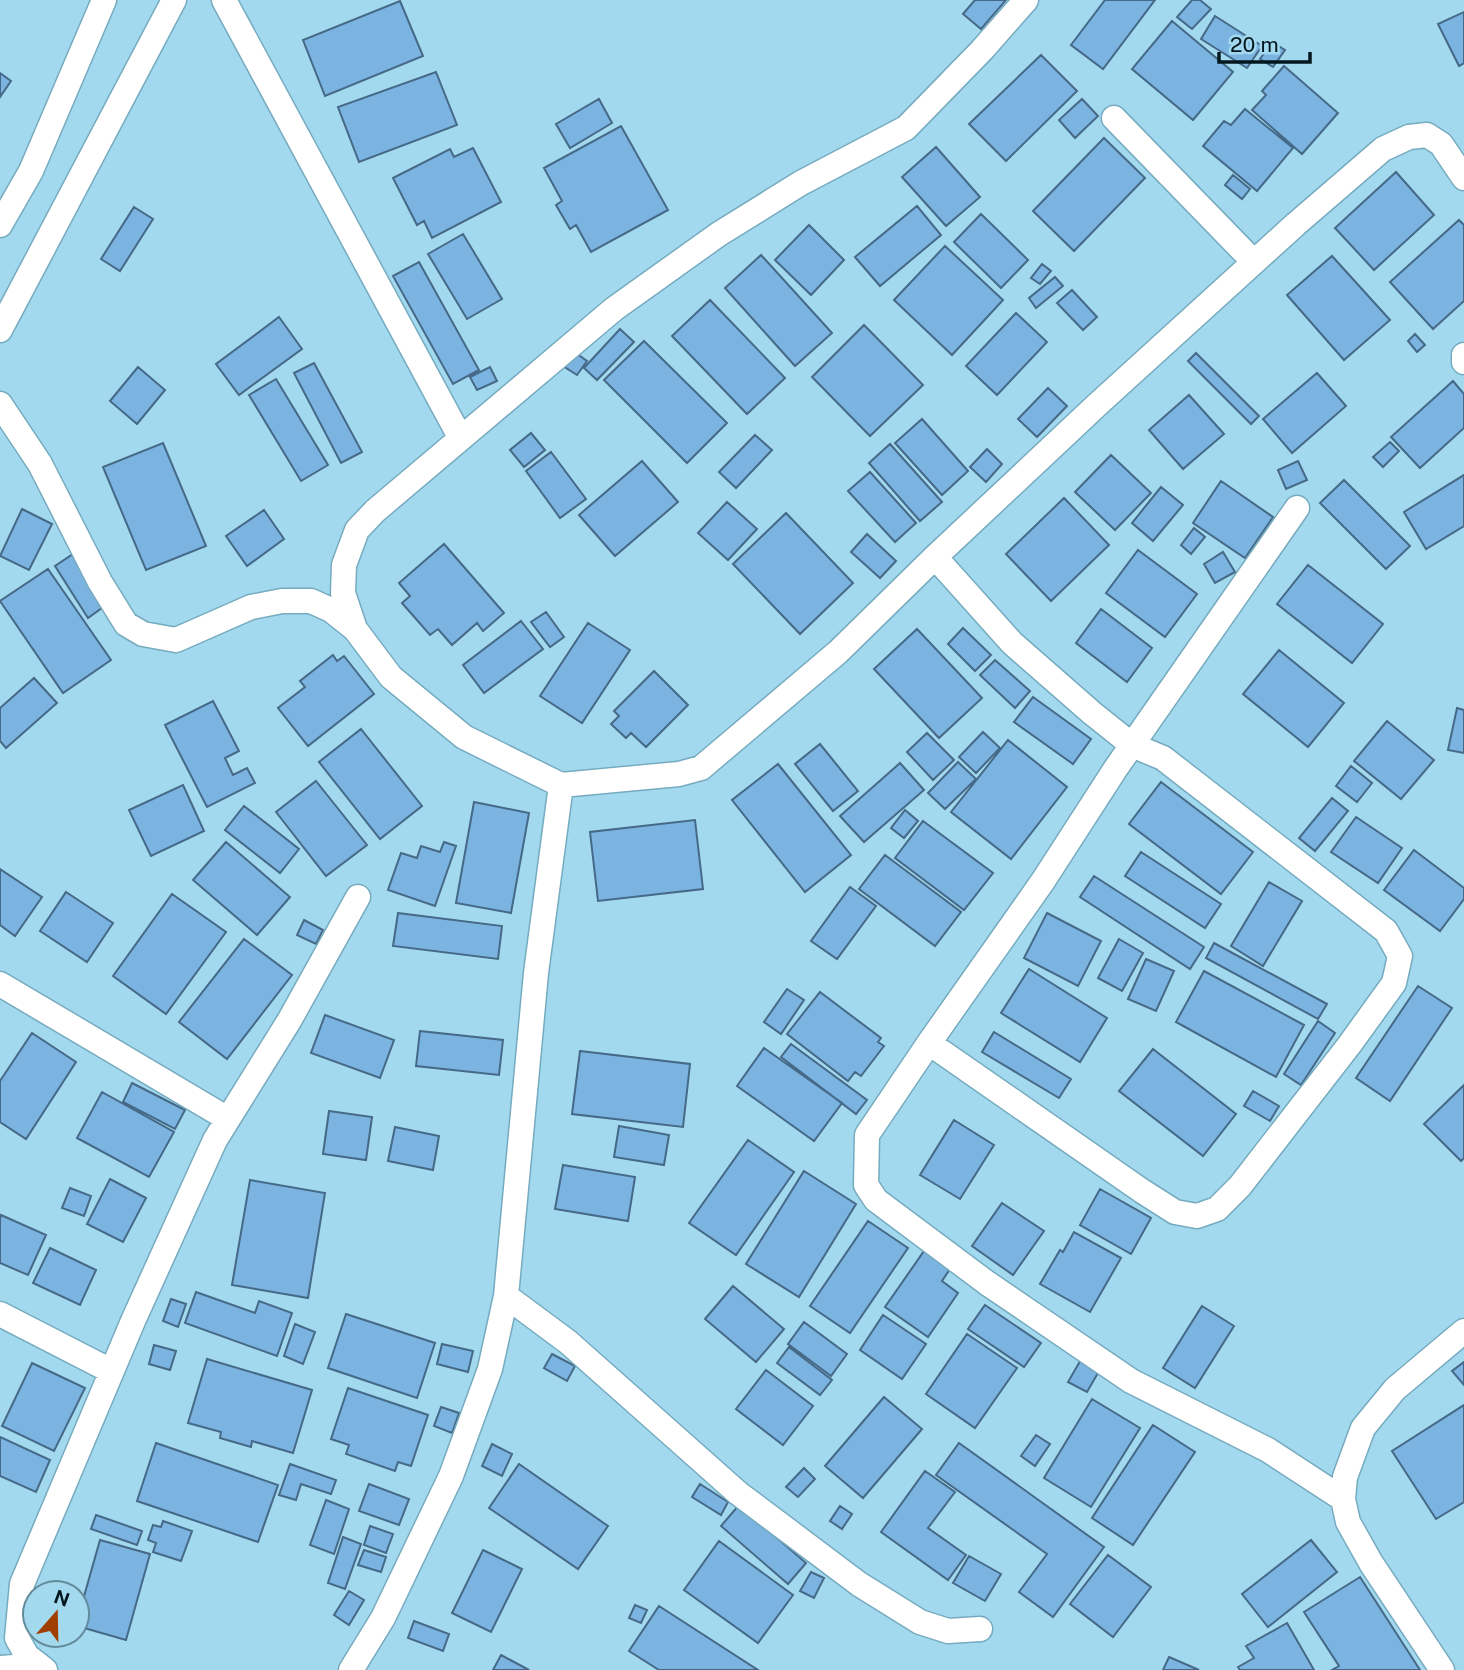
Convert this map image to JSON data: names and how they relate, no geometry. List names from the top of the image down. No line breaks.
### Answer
{"scale_bar":"20 m","north":"top"}
